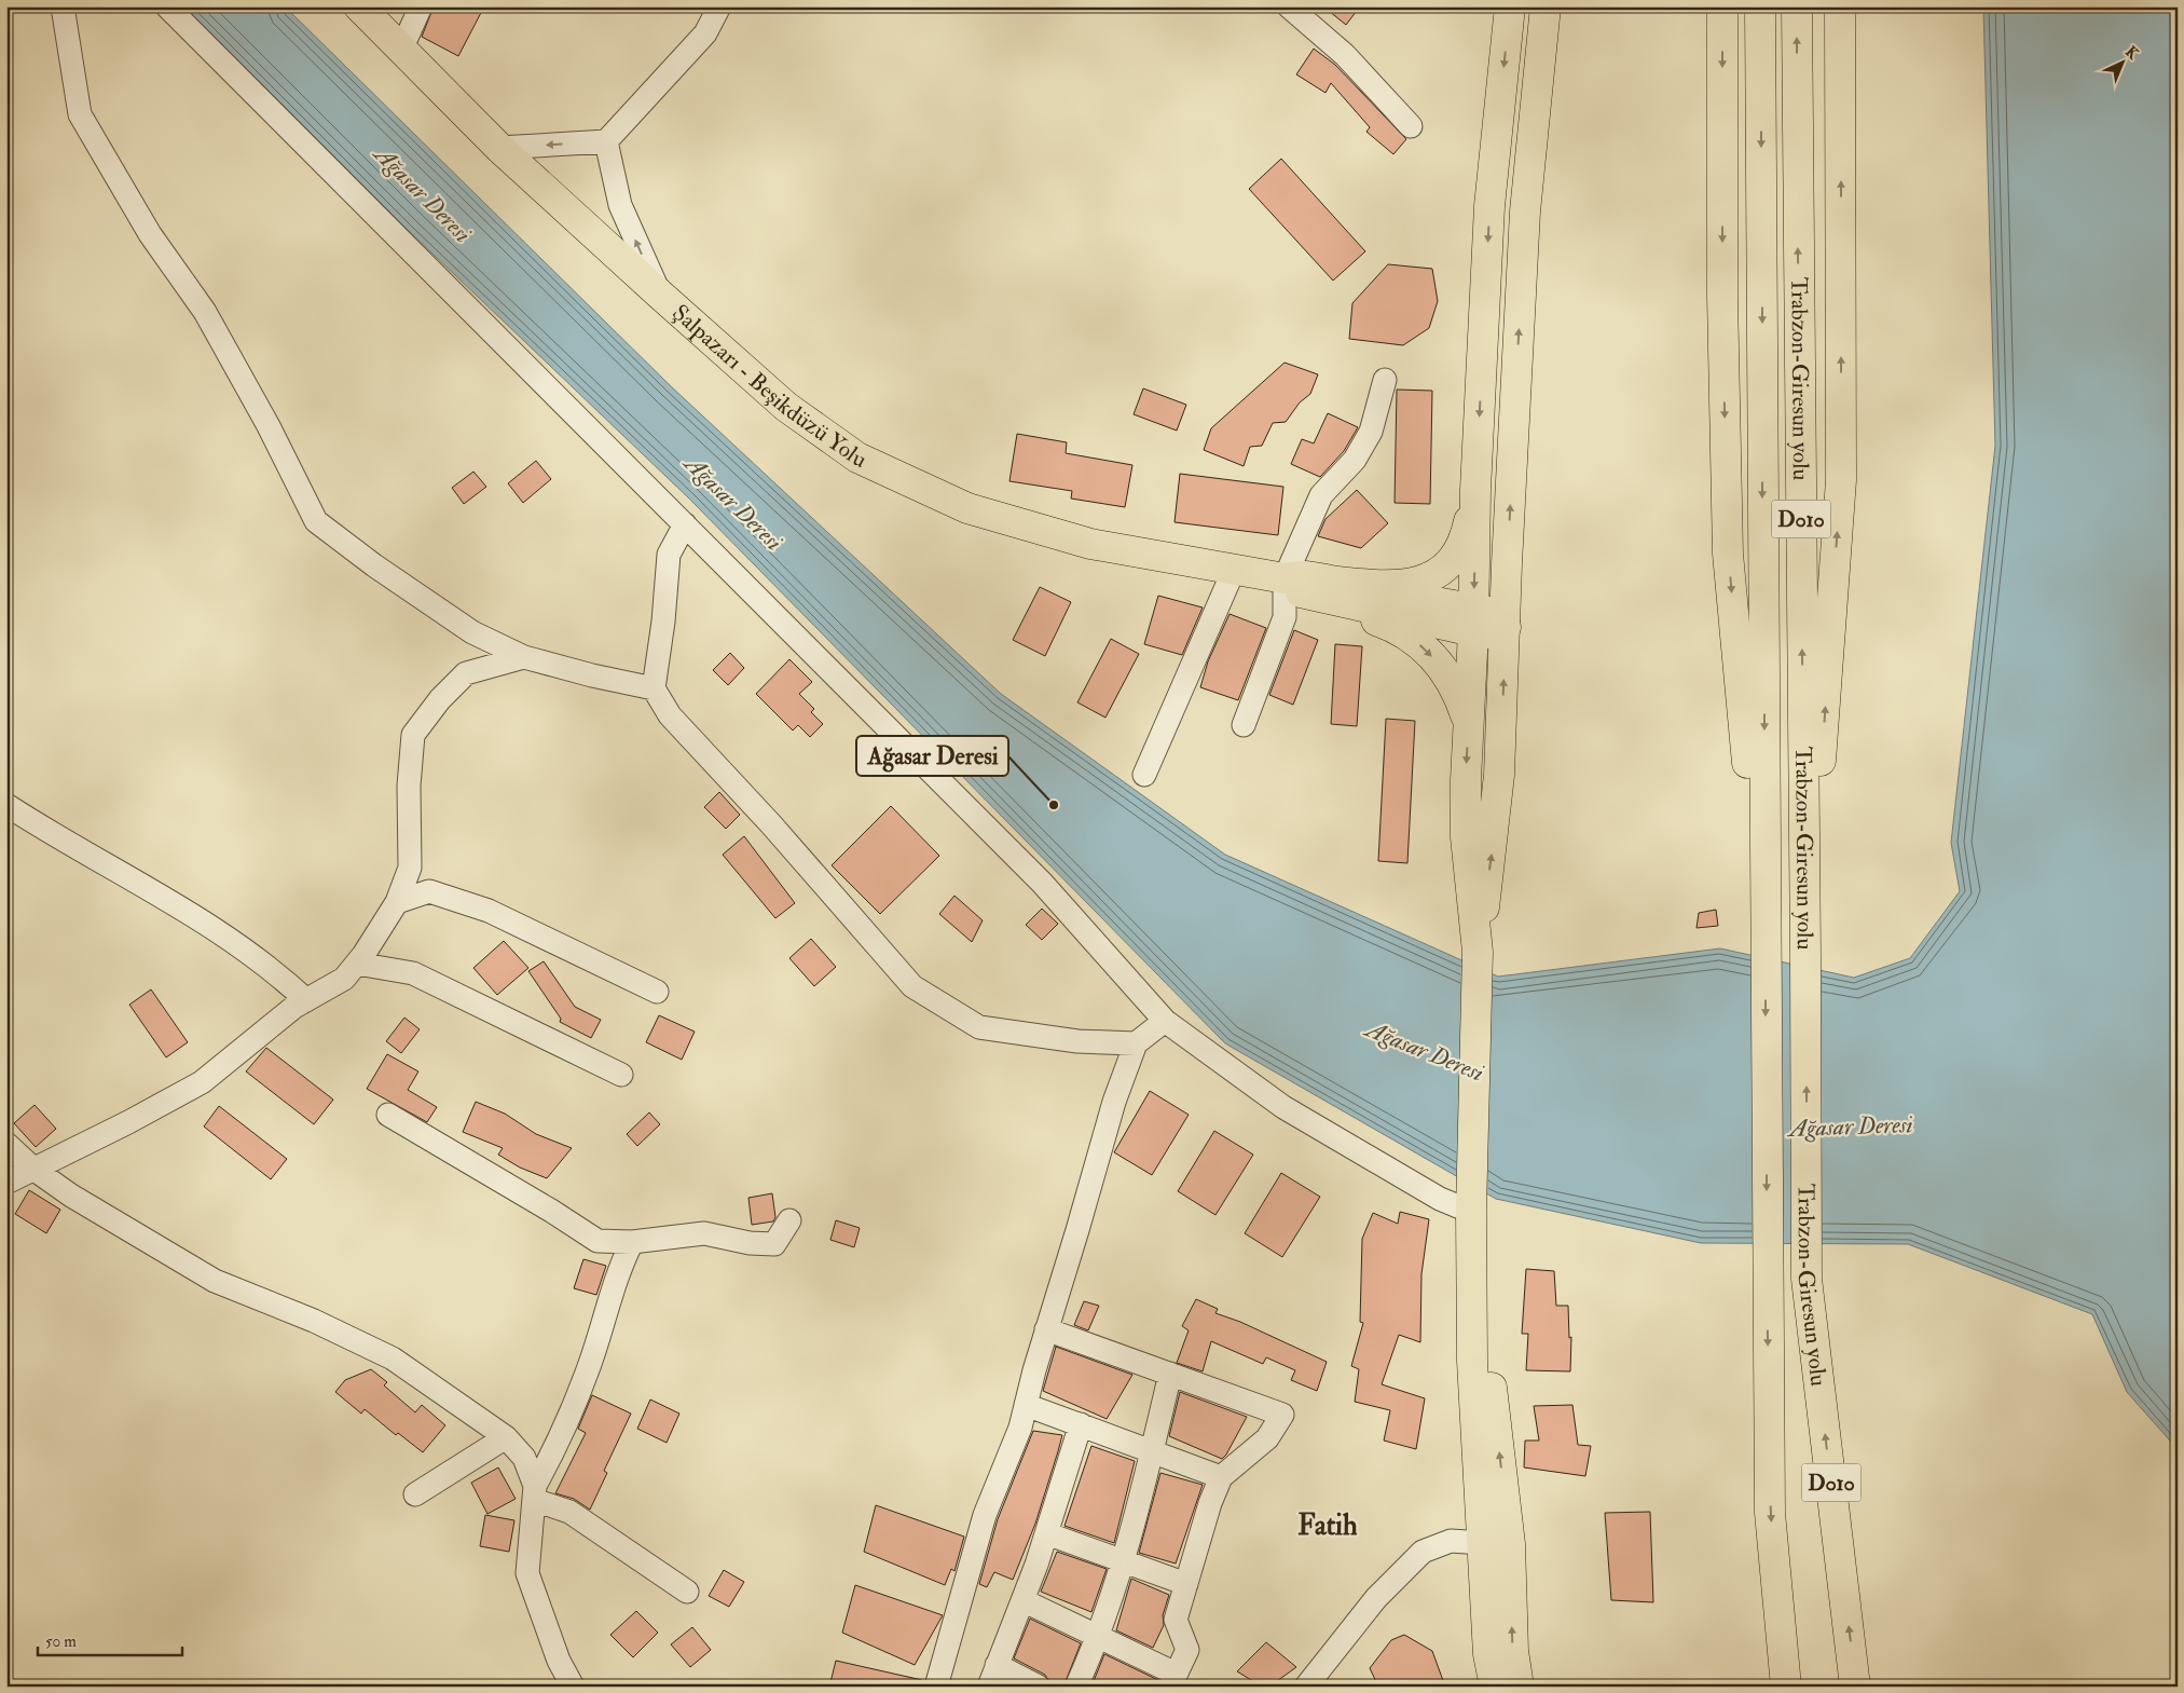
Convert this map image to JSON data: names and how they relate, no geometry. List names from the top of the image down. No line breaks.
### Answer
{"streets":{"main road":["Trabzon-Giresun yolu","Şalpazarı - Beşikdüzü Yolu","D010"]},"districts":["Fatih"],"water":["Ağasar Deresi"],"places":["Ağasar Deresi"],"scale_bar":"50 m","north":"top right"}
